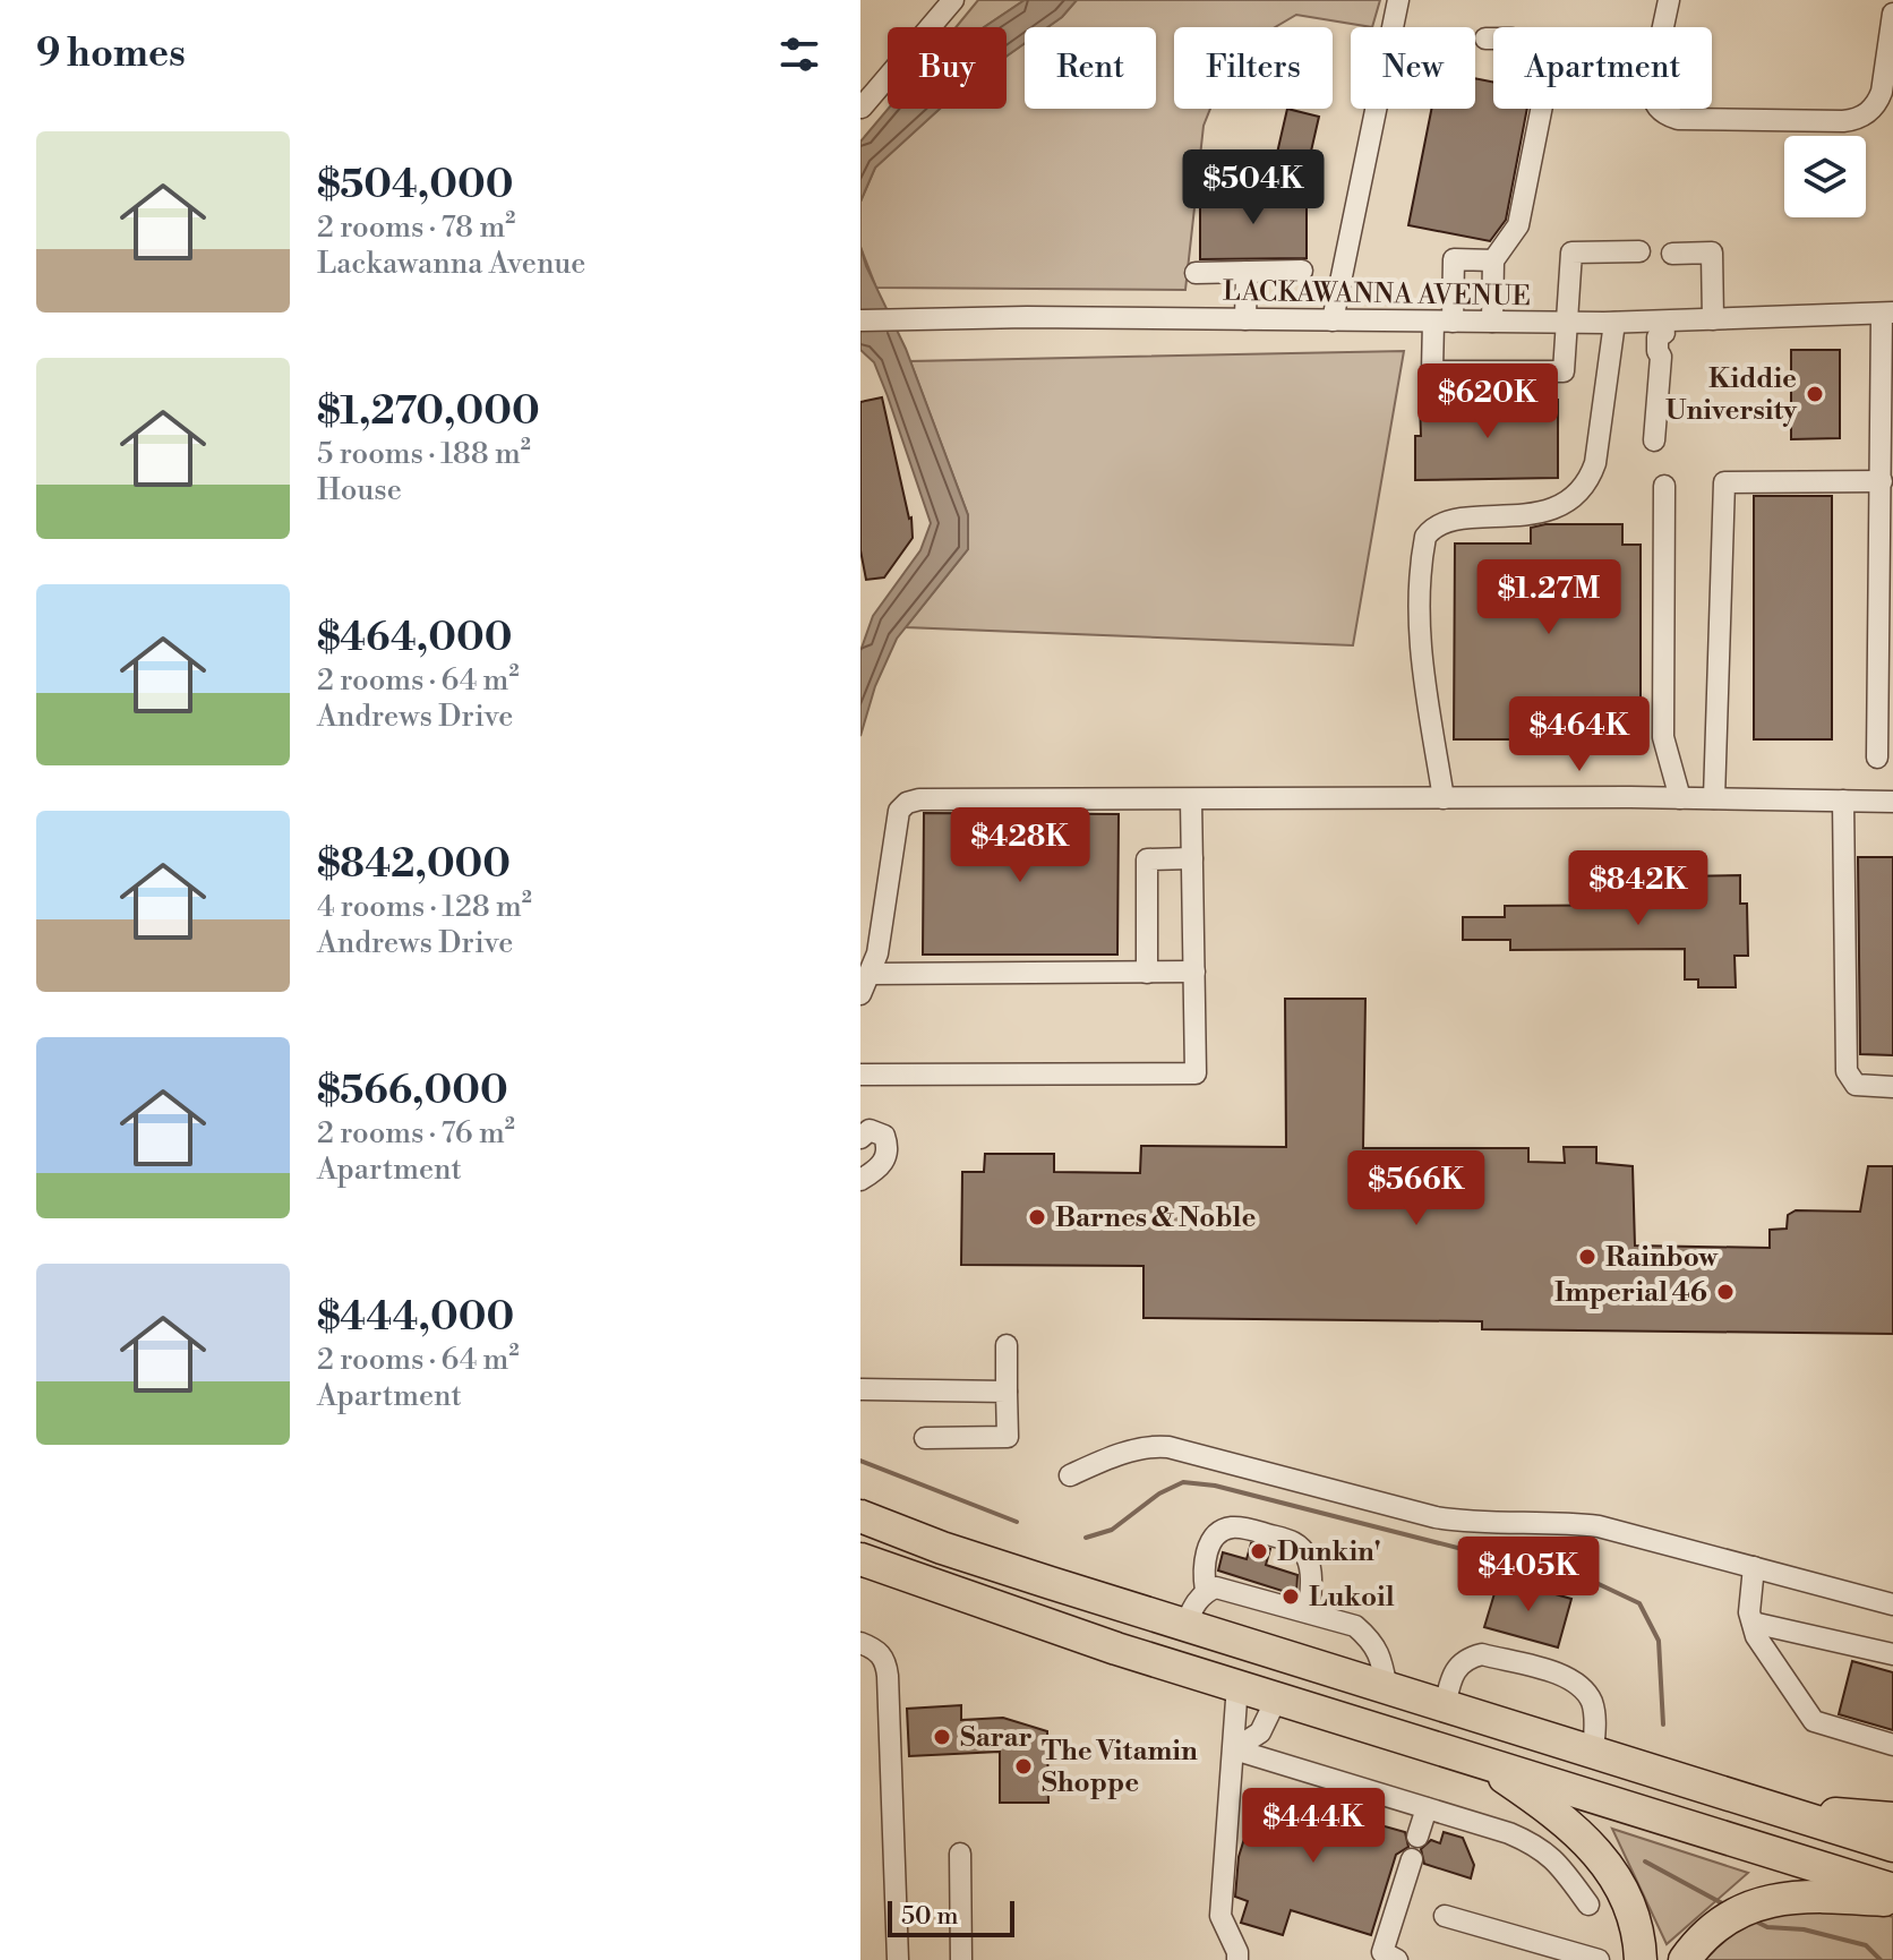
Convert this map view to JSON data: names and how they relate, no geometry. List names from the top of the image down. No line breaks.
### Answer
{"streets":{"street":["LACKAWANNA AVENUE"]},"places":["Kiddie University","Barnes & Noble","Rainbow","Imperial 46","Dunkin'","Lukoil","Sarar","The Vitamin Shoppe"],"scale_bar":"50 m","page":{"heading":"9 homes","chip":["Buy","Rent","Filters","New","Apartment"],"list":[{"name":"$504,000","note":"2 rooms · 78 m² · Lackawanna Avenue"},{"name":"$1,270,000","note":"5 rooms · 188 m² · House"},{"name":"$464,000","note":"2 rooms · 64 m² · Andrews Drive"},{"name":"$842,000","note":"4 rooms · 128 m² · Andrews Drive"},{"name":"$566,000","note":"2 rooms · 76 m² · Apartment"},{"name":"$444,000","note":"2 rooms · 64 m² · Apartment"}],"price":["$504K","$620K","$1.27M","$464K","$428K","$842K","$566K","$405K","$444K"],"scale":"50 m"}}
